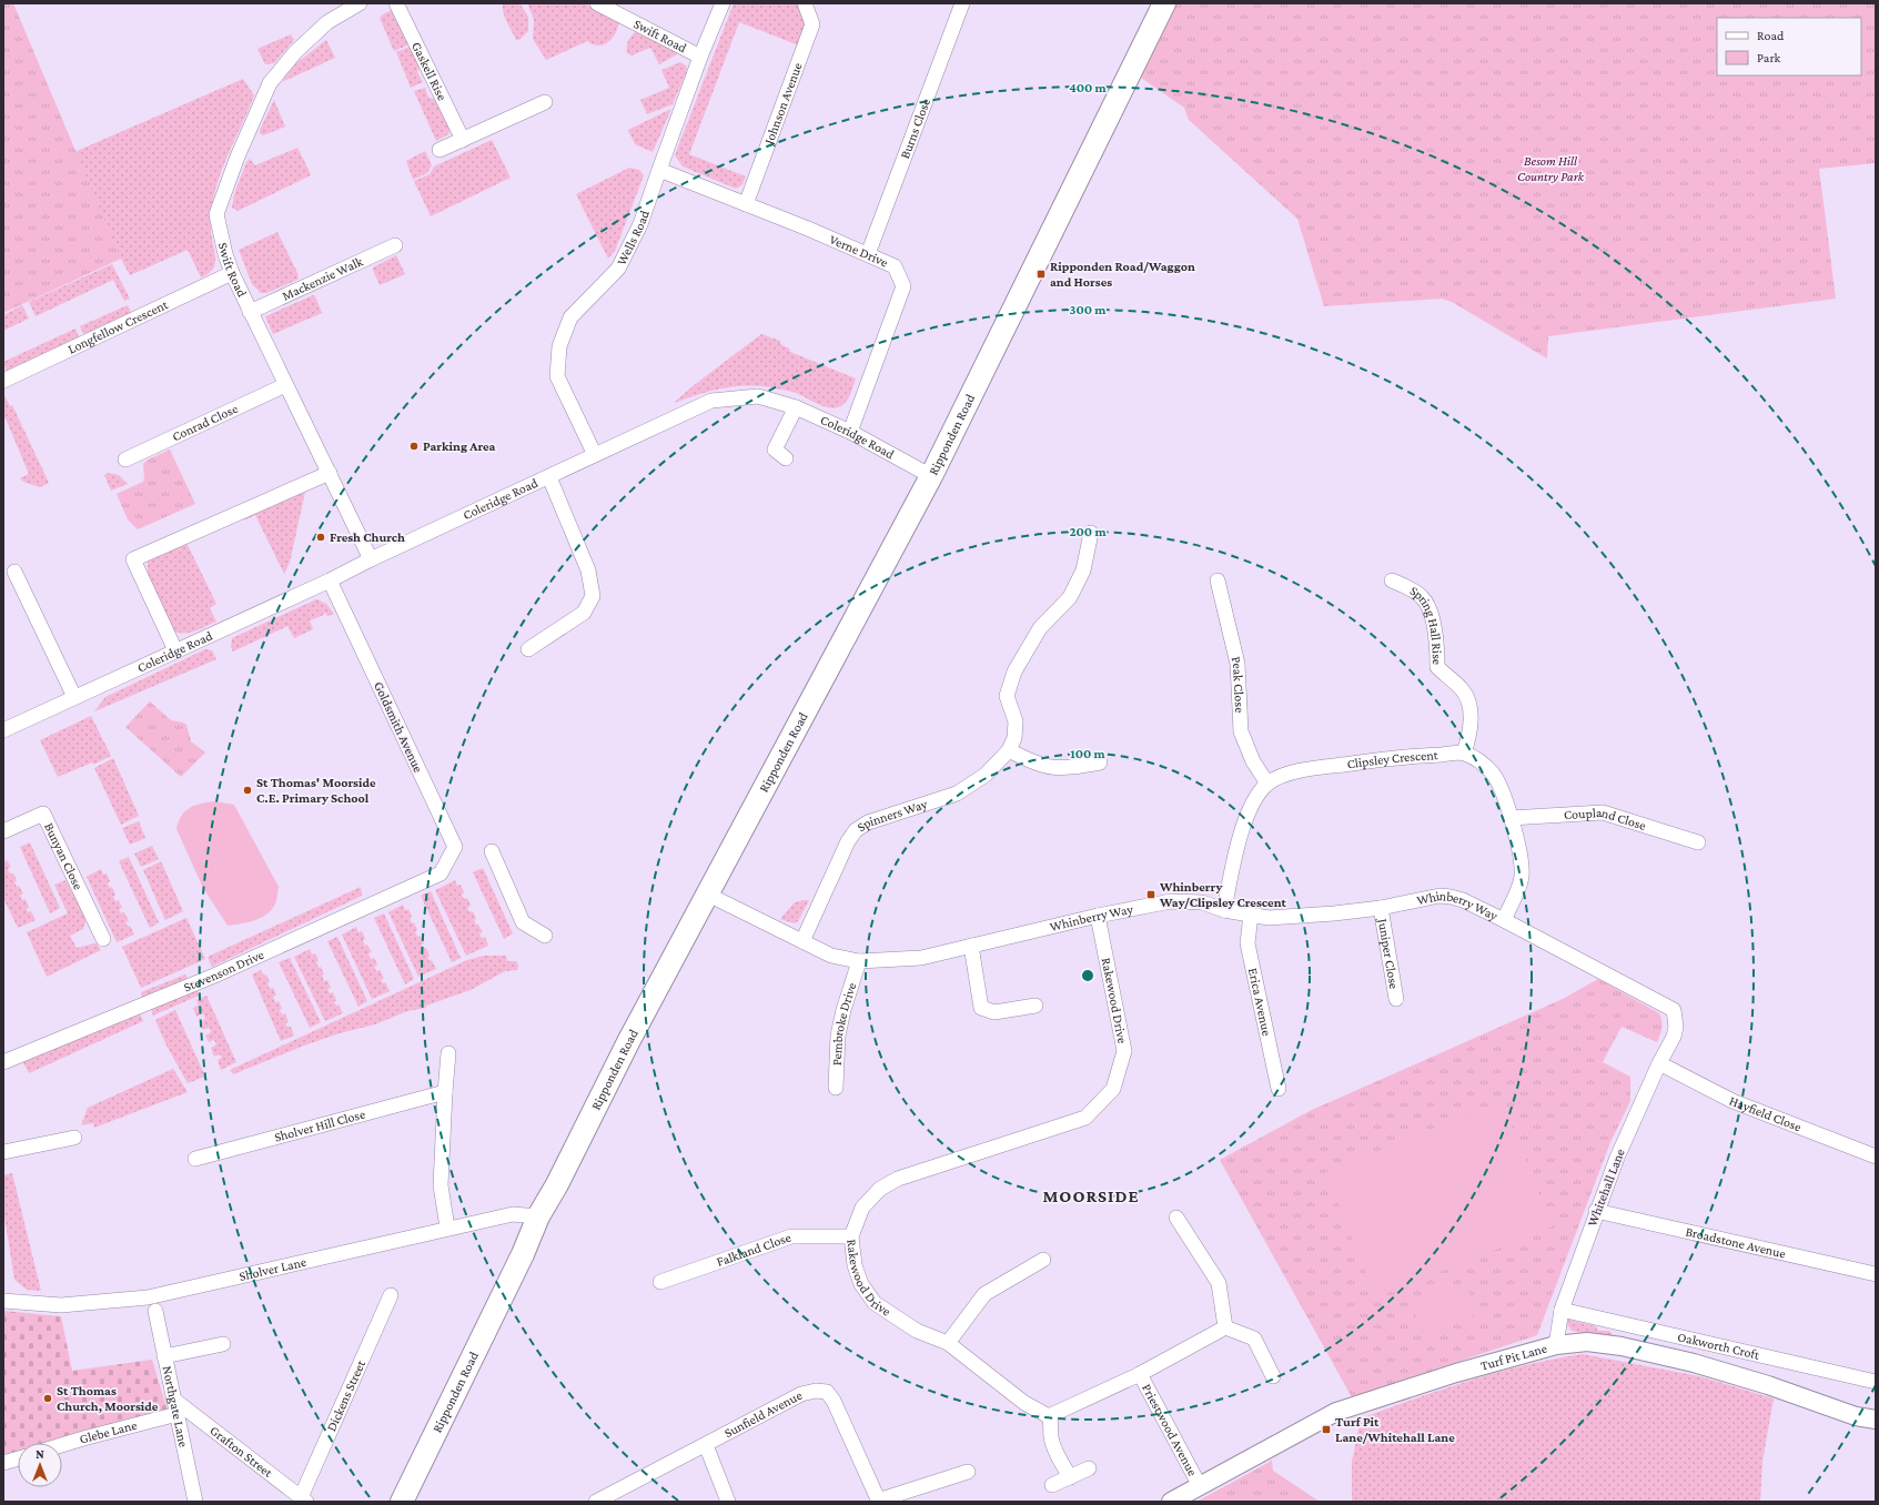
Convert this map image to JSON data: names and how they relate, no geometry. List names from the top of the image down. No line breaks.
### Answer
{"streets":{"main road":["Ripponden Road"],"street":["Swift Road","Gaskell Rise","Johnson Avenue","Burns Close","Wells Road","Verne Drive","Mackenzie Walk","Longfellow Crescent","Conrad Close","Coleridge Road","Spring Hall Rise","Peak Close","Goldsmith Avenue","Clipsley Crescent","Spinners Way","Coupland Close","Bunyan Close","Whinberry Way","Juniper Close","Stevenson Drive","Rakewood Drive","Erica Avenue","Pembroke Drive","Hayfield Close","Sholver Hill Close","Whitehall Lane","Broadstone Avenue","Falkland Close","Sholver Lane","Oakworth Croft","Turf Pit Lane","Dickens Street","Northgate Lane","Sunfield Avenue","Priestwood Avenue","Glebe Lane","Grafton Street"]},"crossings":[["Swift Road","Wells Road"],["Swift Road","Mackenzie Walk"],["Swift Road","Longfellow Crescent"],["Swift Road","Conrad Close"],["Swift Road","Coleridge Road"],["Johnson Avenue","Verne Drive"],["Burns Close","Verne Drive"],["Wells Road","Verne Drive"],["Wells Road","Coleridge Road"],["Verne Drive","Coleridge Road"],["Ripponden Road","Coleridge Road"],["Ripponden Road","Whinberry Way"],["Ripponden Road","Sholver Lane"],["Coleridge Road","Goldsmith Avenue"],["Spring Hall Rise","Clipsley Crescent"],["Peak Close","Clipsley Crescent"],["Goldsmith Avenue","Stevenson Drive"],["Clipsley Crescent","Whinberry Way"],["Spinners Way","Whinberry Way"],["Whinberry Way","Juniper Close"],["Whinberry Way","Rakewood Drive"],["Whinberry Way","Erica Avenue"],["Whinberry Way","Pembroke Drive"],["Whinberry Way","Whitehall Lane"],["Rakewood Drive","Falkland Close"],["Hayfield Close","Whitehall Lane"],["Whitehall Lane","Broadstone Avenue"],["Whitehall Lane","Oakworth Croft"],["Whitehall Lane","Turf Pit Lane"],["Turf Pit Lane","Priestwood Avenue"],["Dickens Street","Grafton Street"],["Northgate Lane","Glebe Lane"],["Northgate Lane","Grafton Street"],["Glebe Lane","Grafton Street"]],"districts":["MOORSIDE"],"parks":["Besom Hill Country Park"],"places":{"transit":["Ripponden Road/Waggon and Horses","Whinberry Way/Clipsley Crescent","Turf Pit Lane/Whitehall Lane"],"other":["Parking Area","Fresh Church","St Thomas' Moorside C.E. Primary School","St Thomas Church, Moorside"]},"legend":["Road","Park"],"north":"top","rings":["400 m","300 m","200 m","100 m"]}
